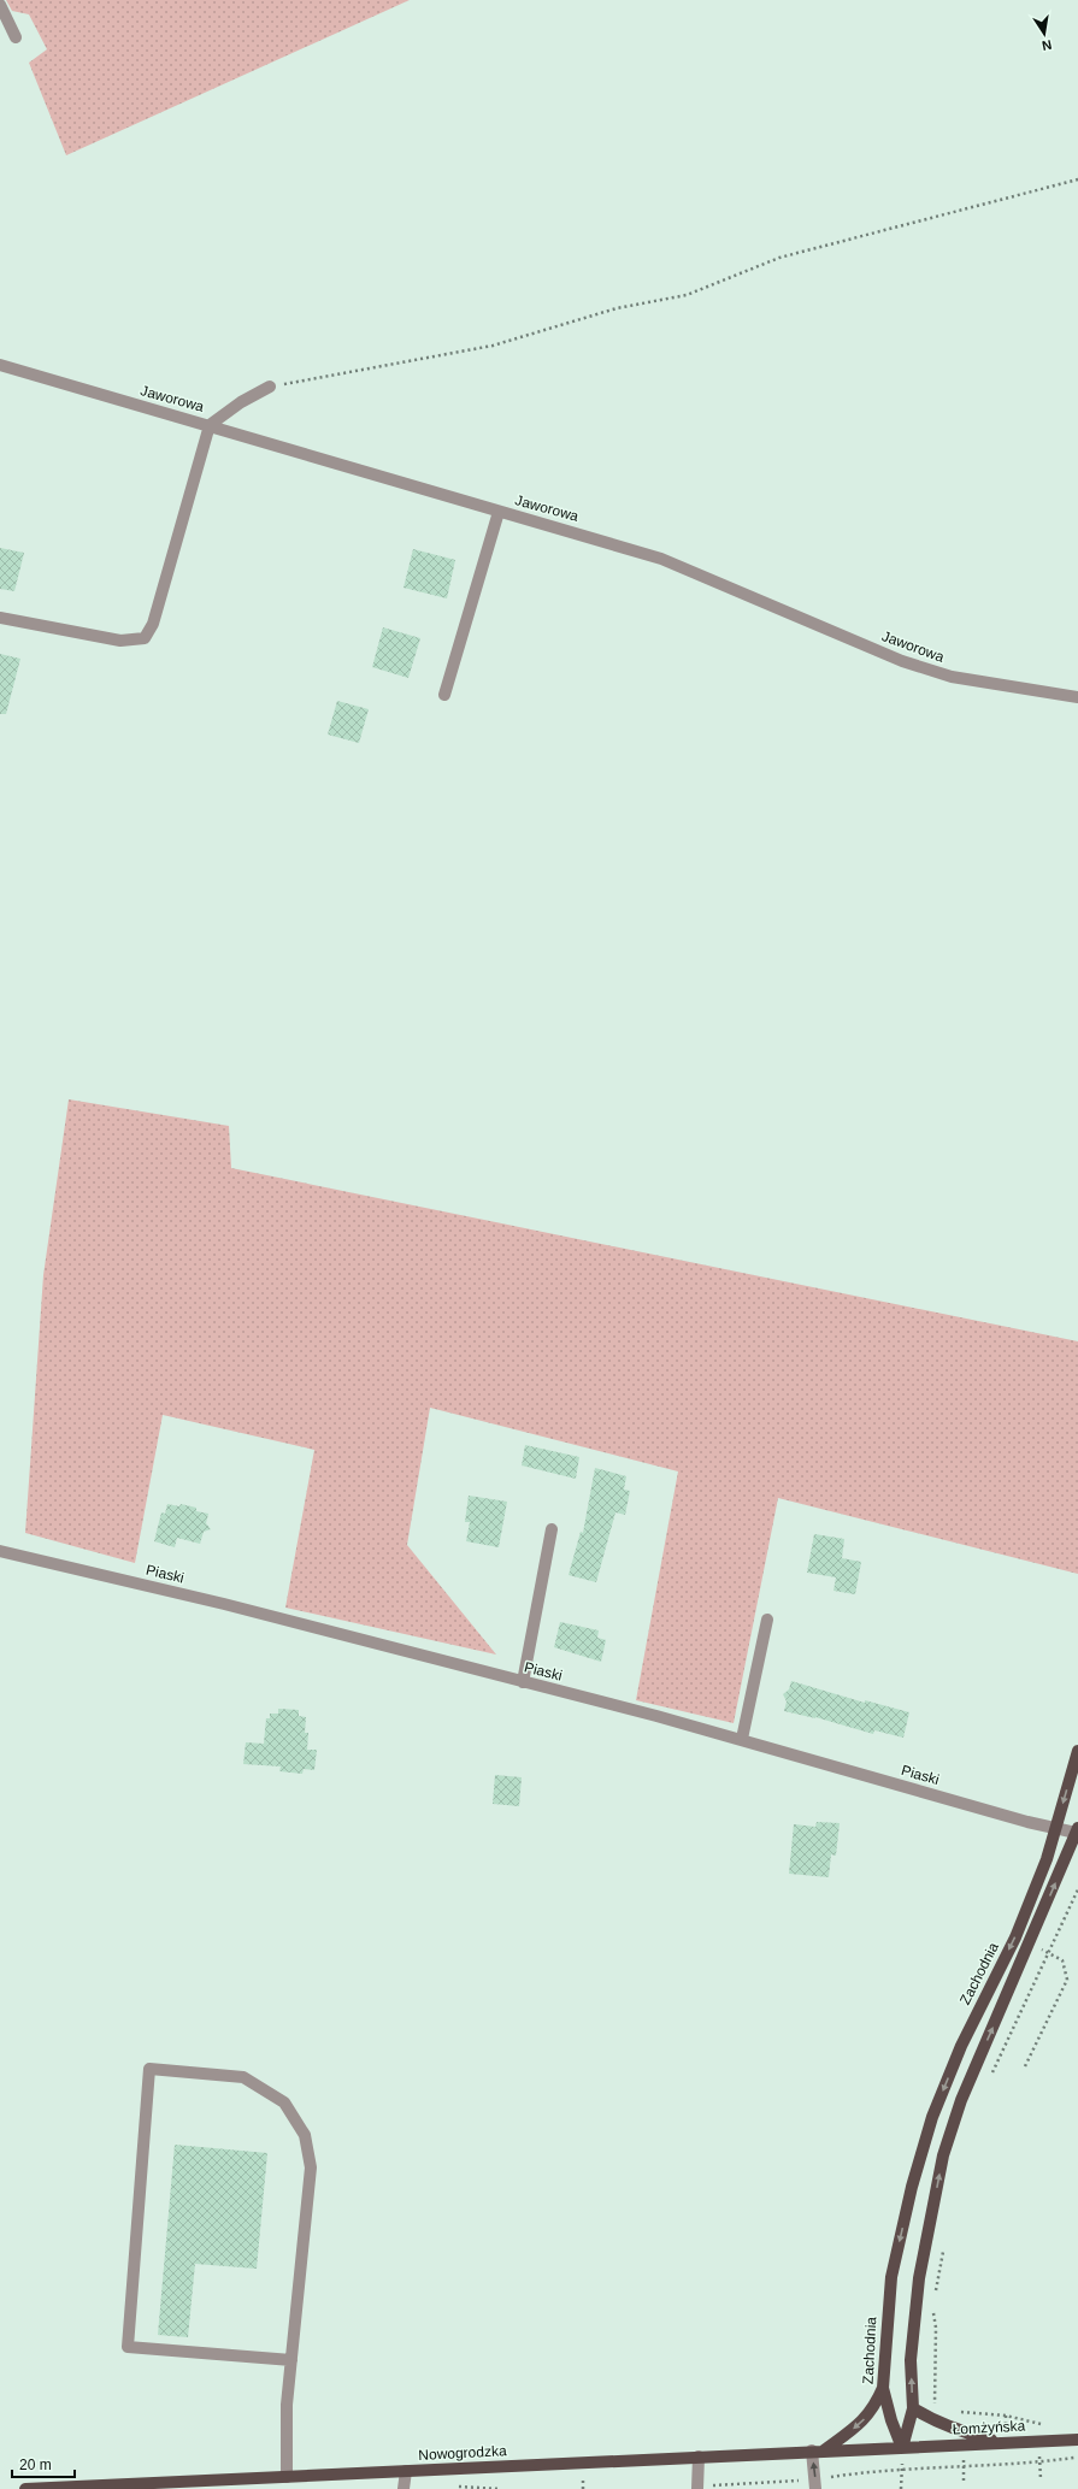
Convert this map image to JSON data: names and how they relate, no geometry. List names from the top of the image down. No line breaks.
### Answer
{"streets":{"main road":["Zachodnia","Łomżyńska","Nowogrodzka"],"street":["Jaworowa","Piaski"]},"crossings":[["Piaski","Zachodnia"],["Zachodnia","Łomżyńska"],["Zachodnia","Nowogrodzka"],["Łomżyńska","Nowogrodzka"]],"scale_bar":"20 m","north":"bottom"}
